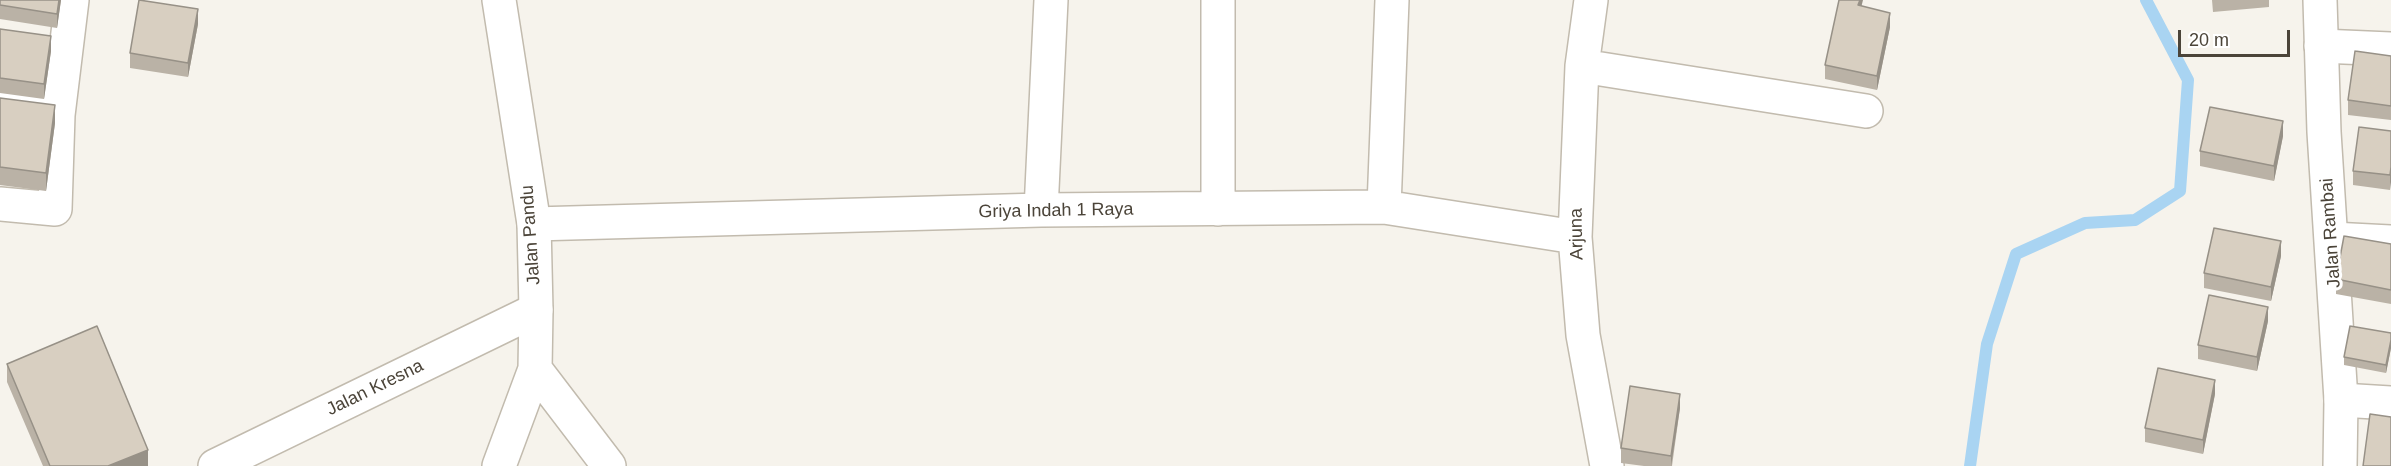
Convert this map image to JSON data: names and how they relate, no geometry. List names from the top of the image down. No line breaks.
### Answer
{"streets":{"street":["Griya Indah 1 Raya","Jalan Rambai","Arjuna","Jalan Pandu","Jalan Kresna"]},"crossings":[["Griya Indah 1 Raya","Arjuna"],["Griya Indah 1 Raya","Jalan Pandu"],["Jalan Pandu","Jalan Kresna"]],"scale_bar":"20 m"}
